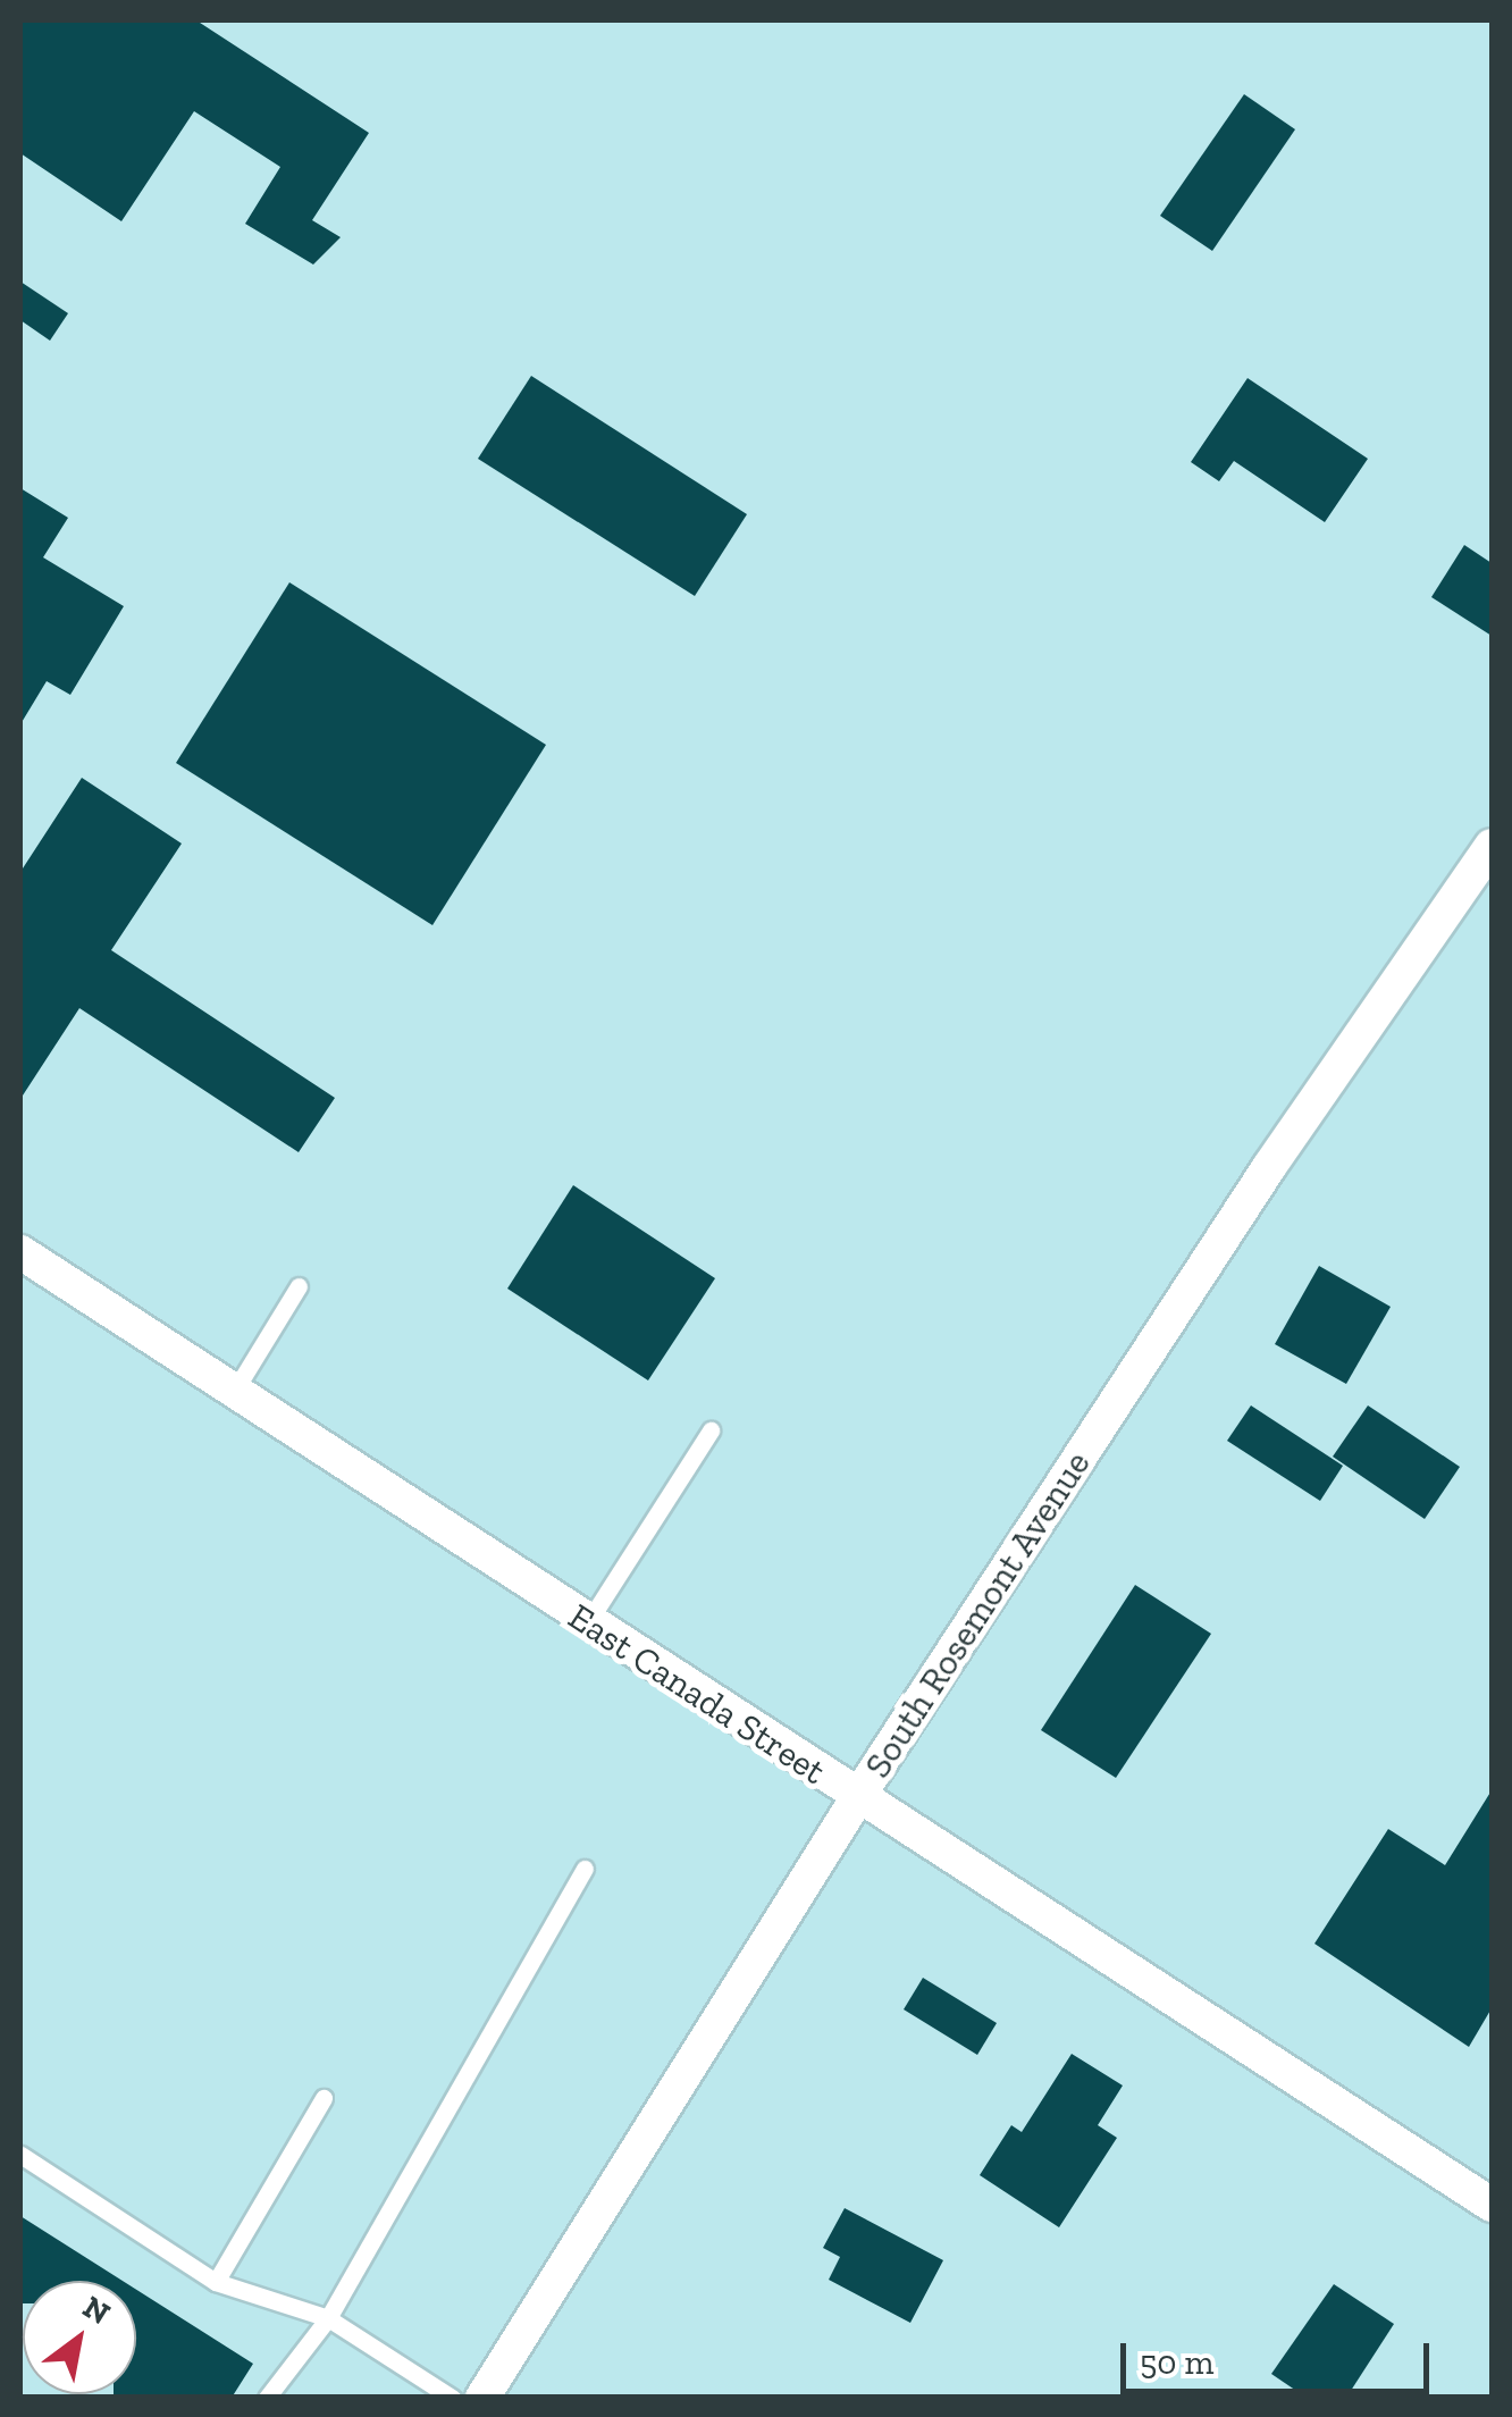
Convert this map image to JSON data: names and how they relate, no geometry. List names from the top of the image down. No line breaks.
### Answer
{"streets":{"street":["South Rosemont Avenue","East Canada Street"]},"crossings":[["South Rosemont Avenue","East Canada Street"]],"scale_bar":"50 m","north":"top right"}
